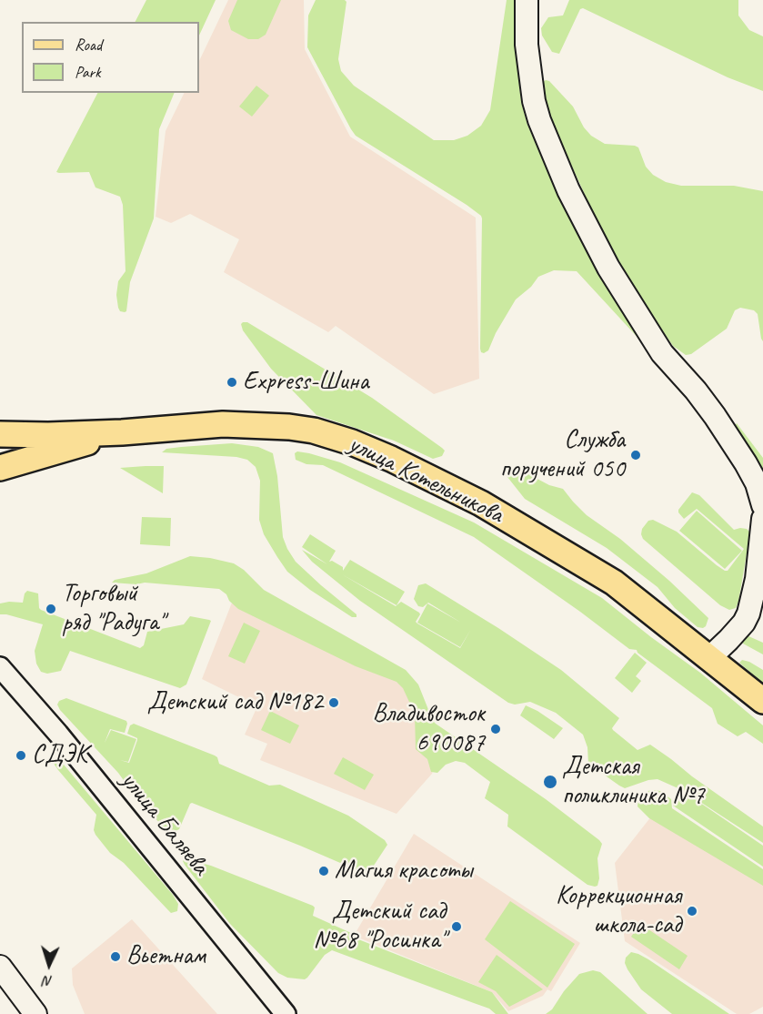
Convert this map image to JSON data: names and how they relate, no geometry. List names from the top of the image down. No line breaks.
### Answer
{"streets":{"main road":["улица Котельникова"],"street":["улица Баляева"]},"places":["Express-Шина","Служба поручений 050","Торговый ряд \"Радуга\"","Детский сад №182","Владивосток 690087","СДЭК","Детская поликлиника №7","Магия красоты","Коррекционная школа-сад","Детский сад №68 \"Росинка\"","Вьетнам"],"legend":["Road","Park"],"north":"bottom"}
